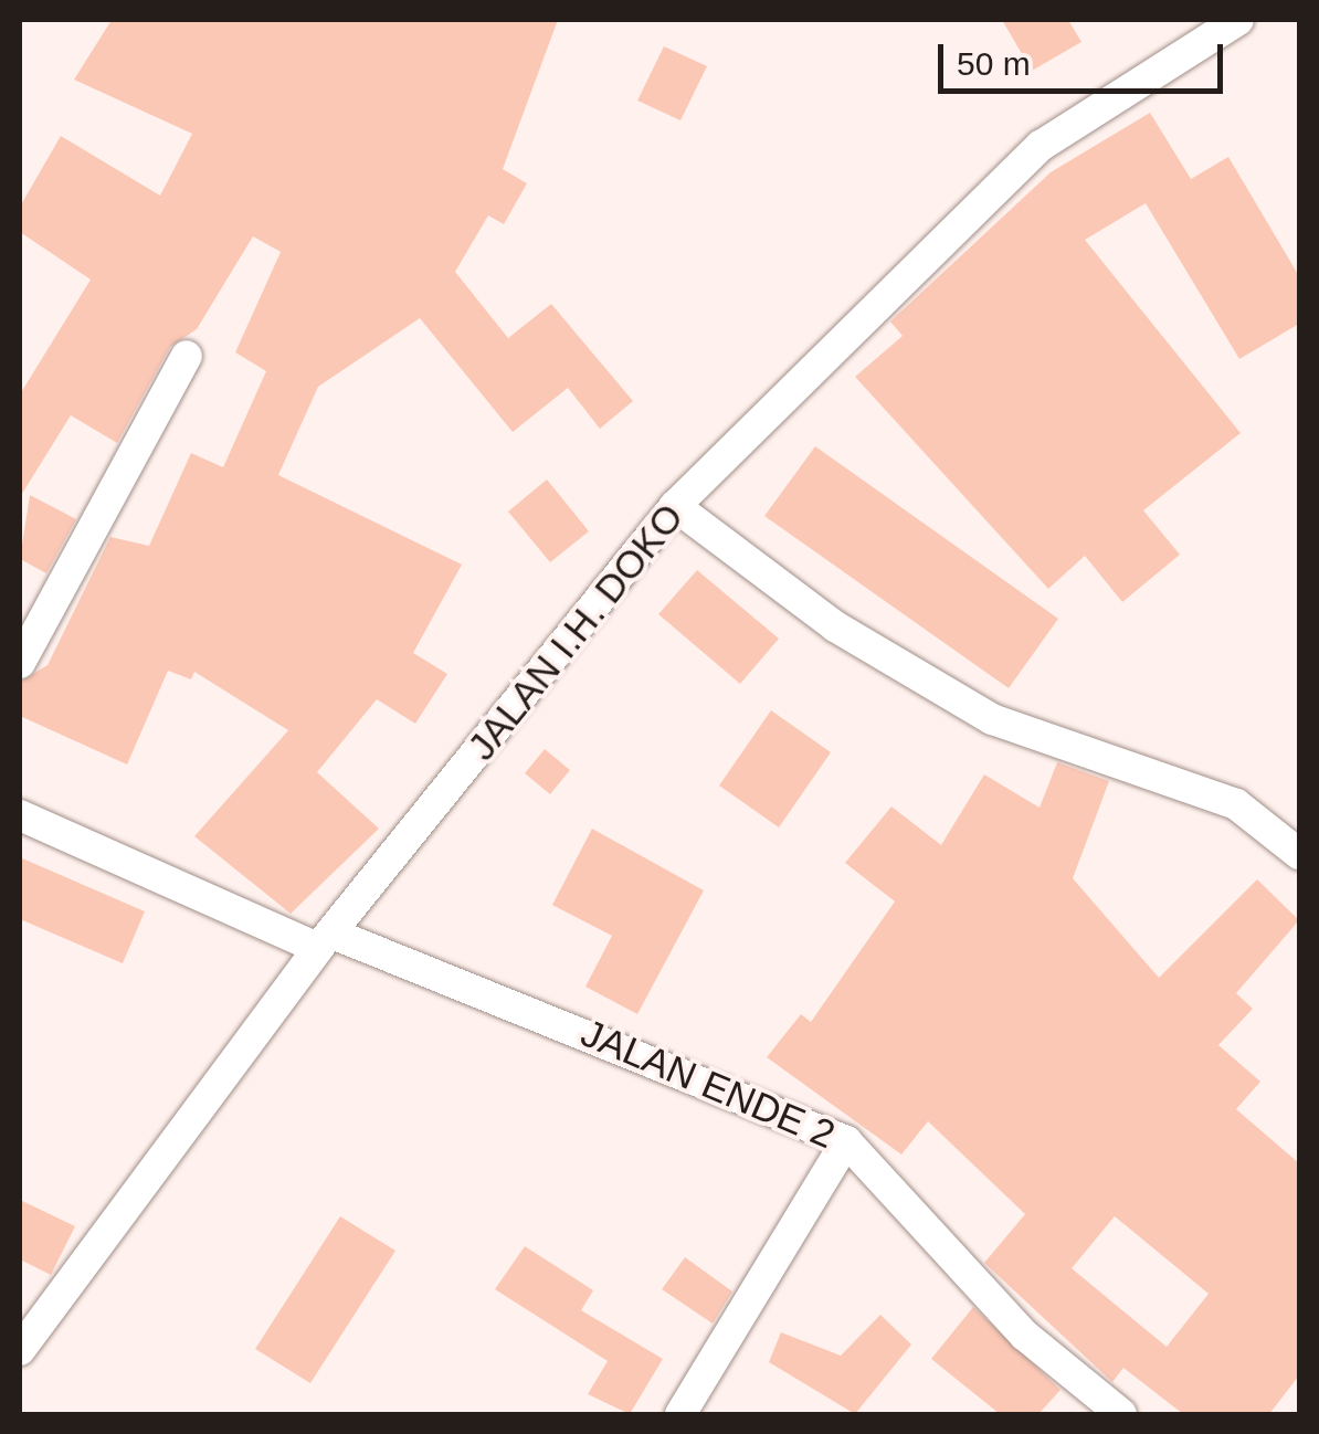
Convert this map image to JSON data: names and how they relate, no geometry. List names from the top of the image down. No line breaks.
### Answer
{"streets":{"street":["JALAN I.H. DOKO","JALAN ENDE 2"]},"crossings":[["JALAN I.H. DOKO","JALAN ENDE 2"]],"scale_bar":"50 m"}
